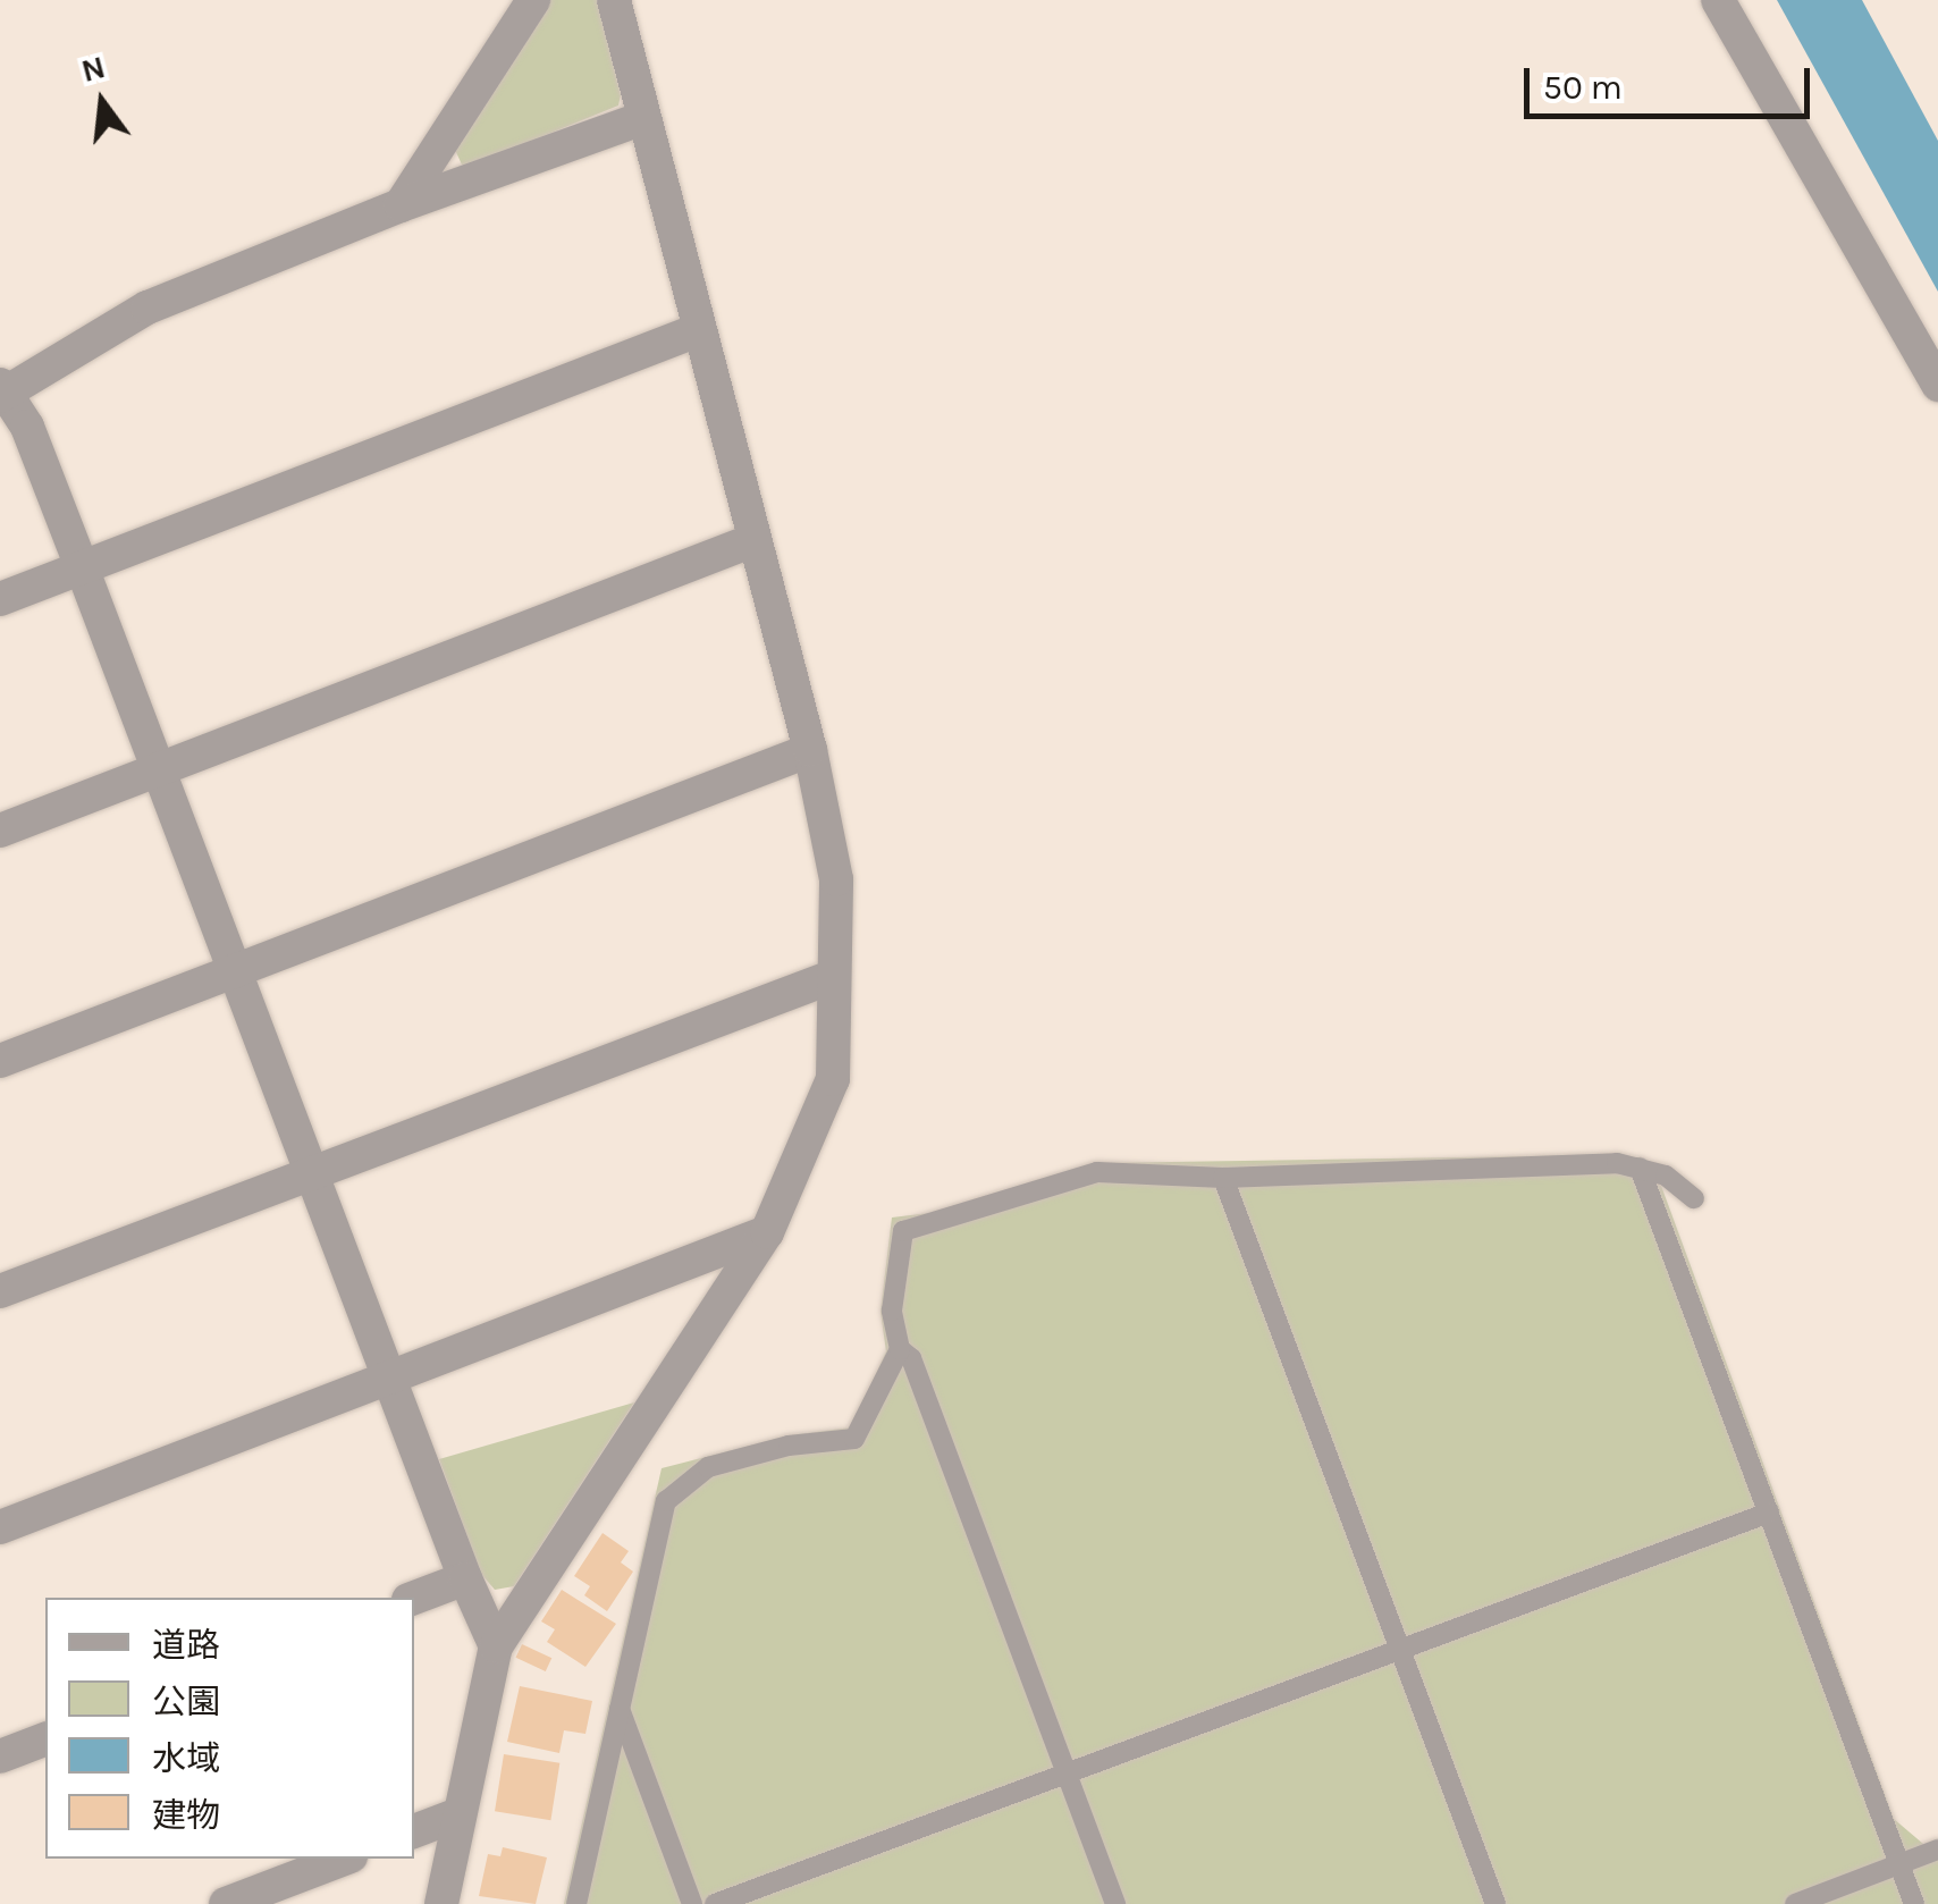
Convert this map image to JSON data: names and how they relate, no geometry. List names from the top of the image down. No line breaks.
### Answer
{"legend":["道路","公園","水域","建物"],"scale_bar":"50 m","north":"top"}
